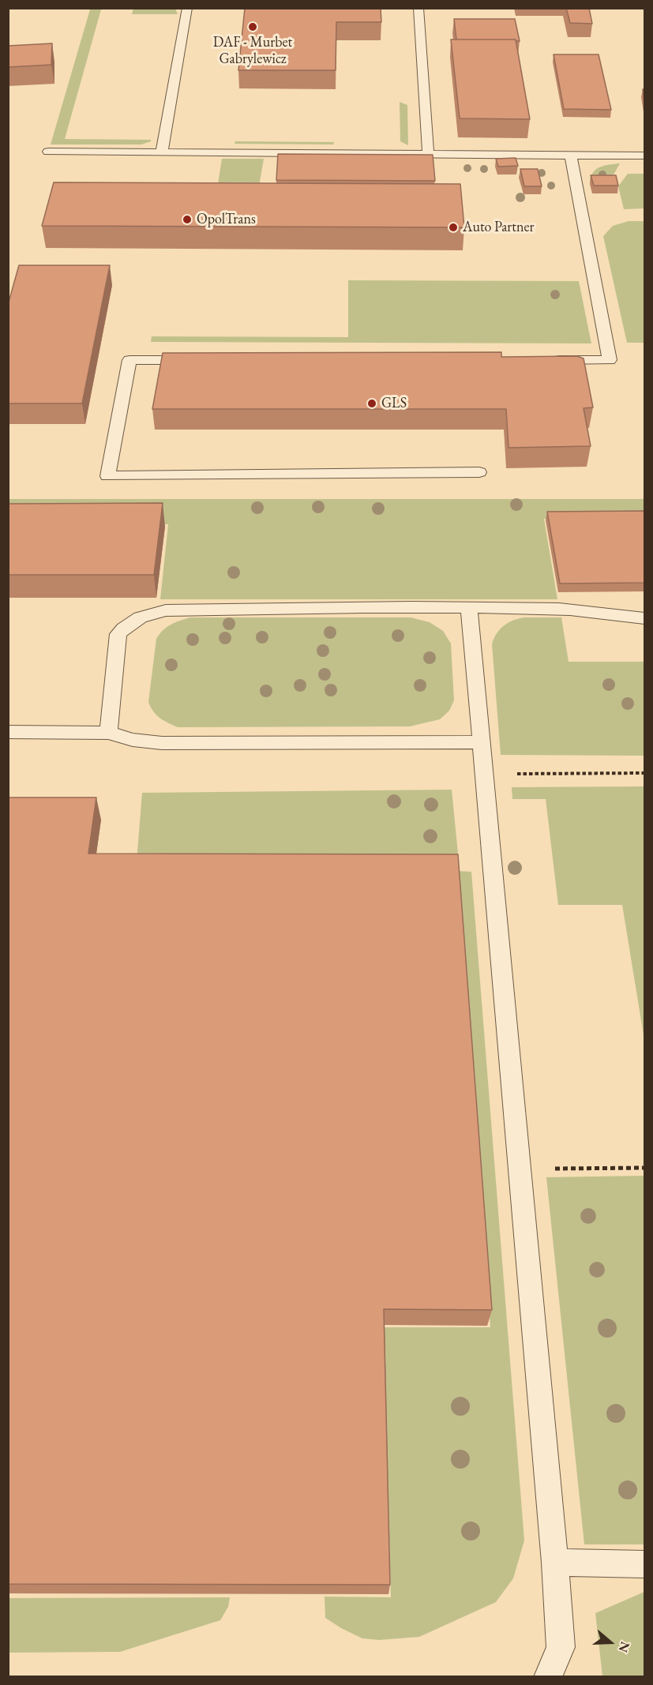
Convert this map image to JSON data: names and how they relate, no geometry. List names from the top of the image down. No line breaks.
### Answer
{"places":["DAF - Murbet Gabrylewicz","OpolTrans","Auto Partner","GLS"],"north":"right"}
